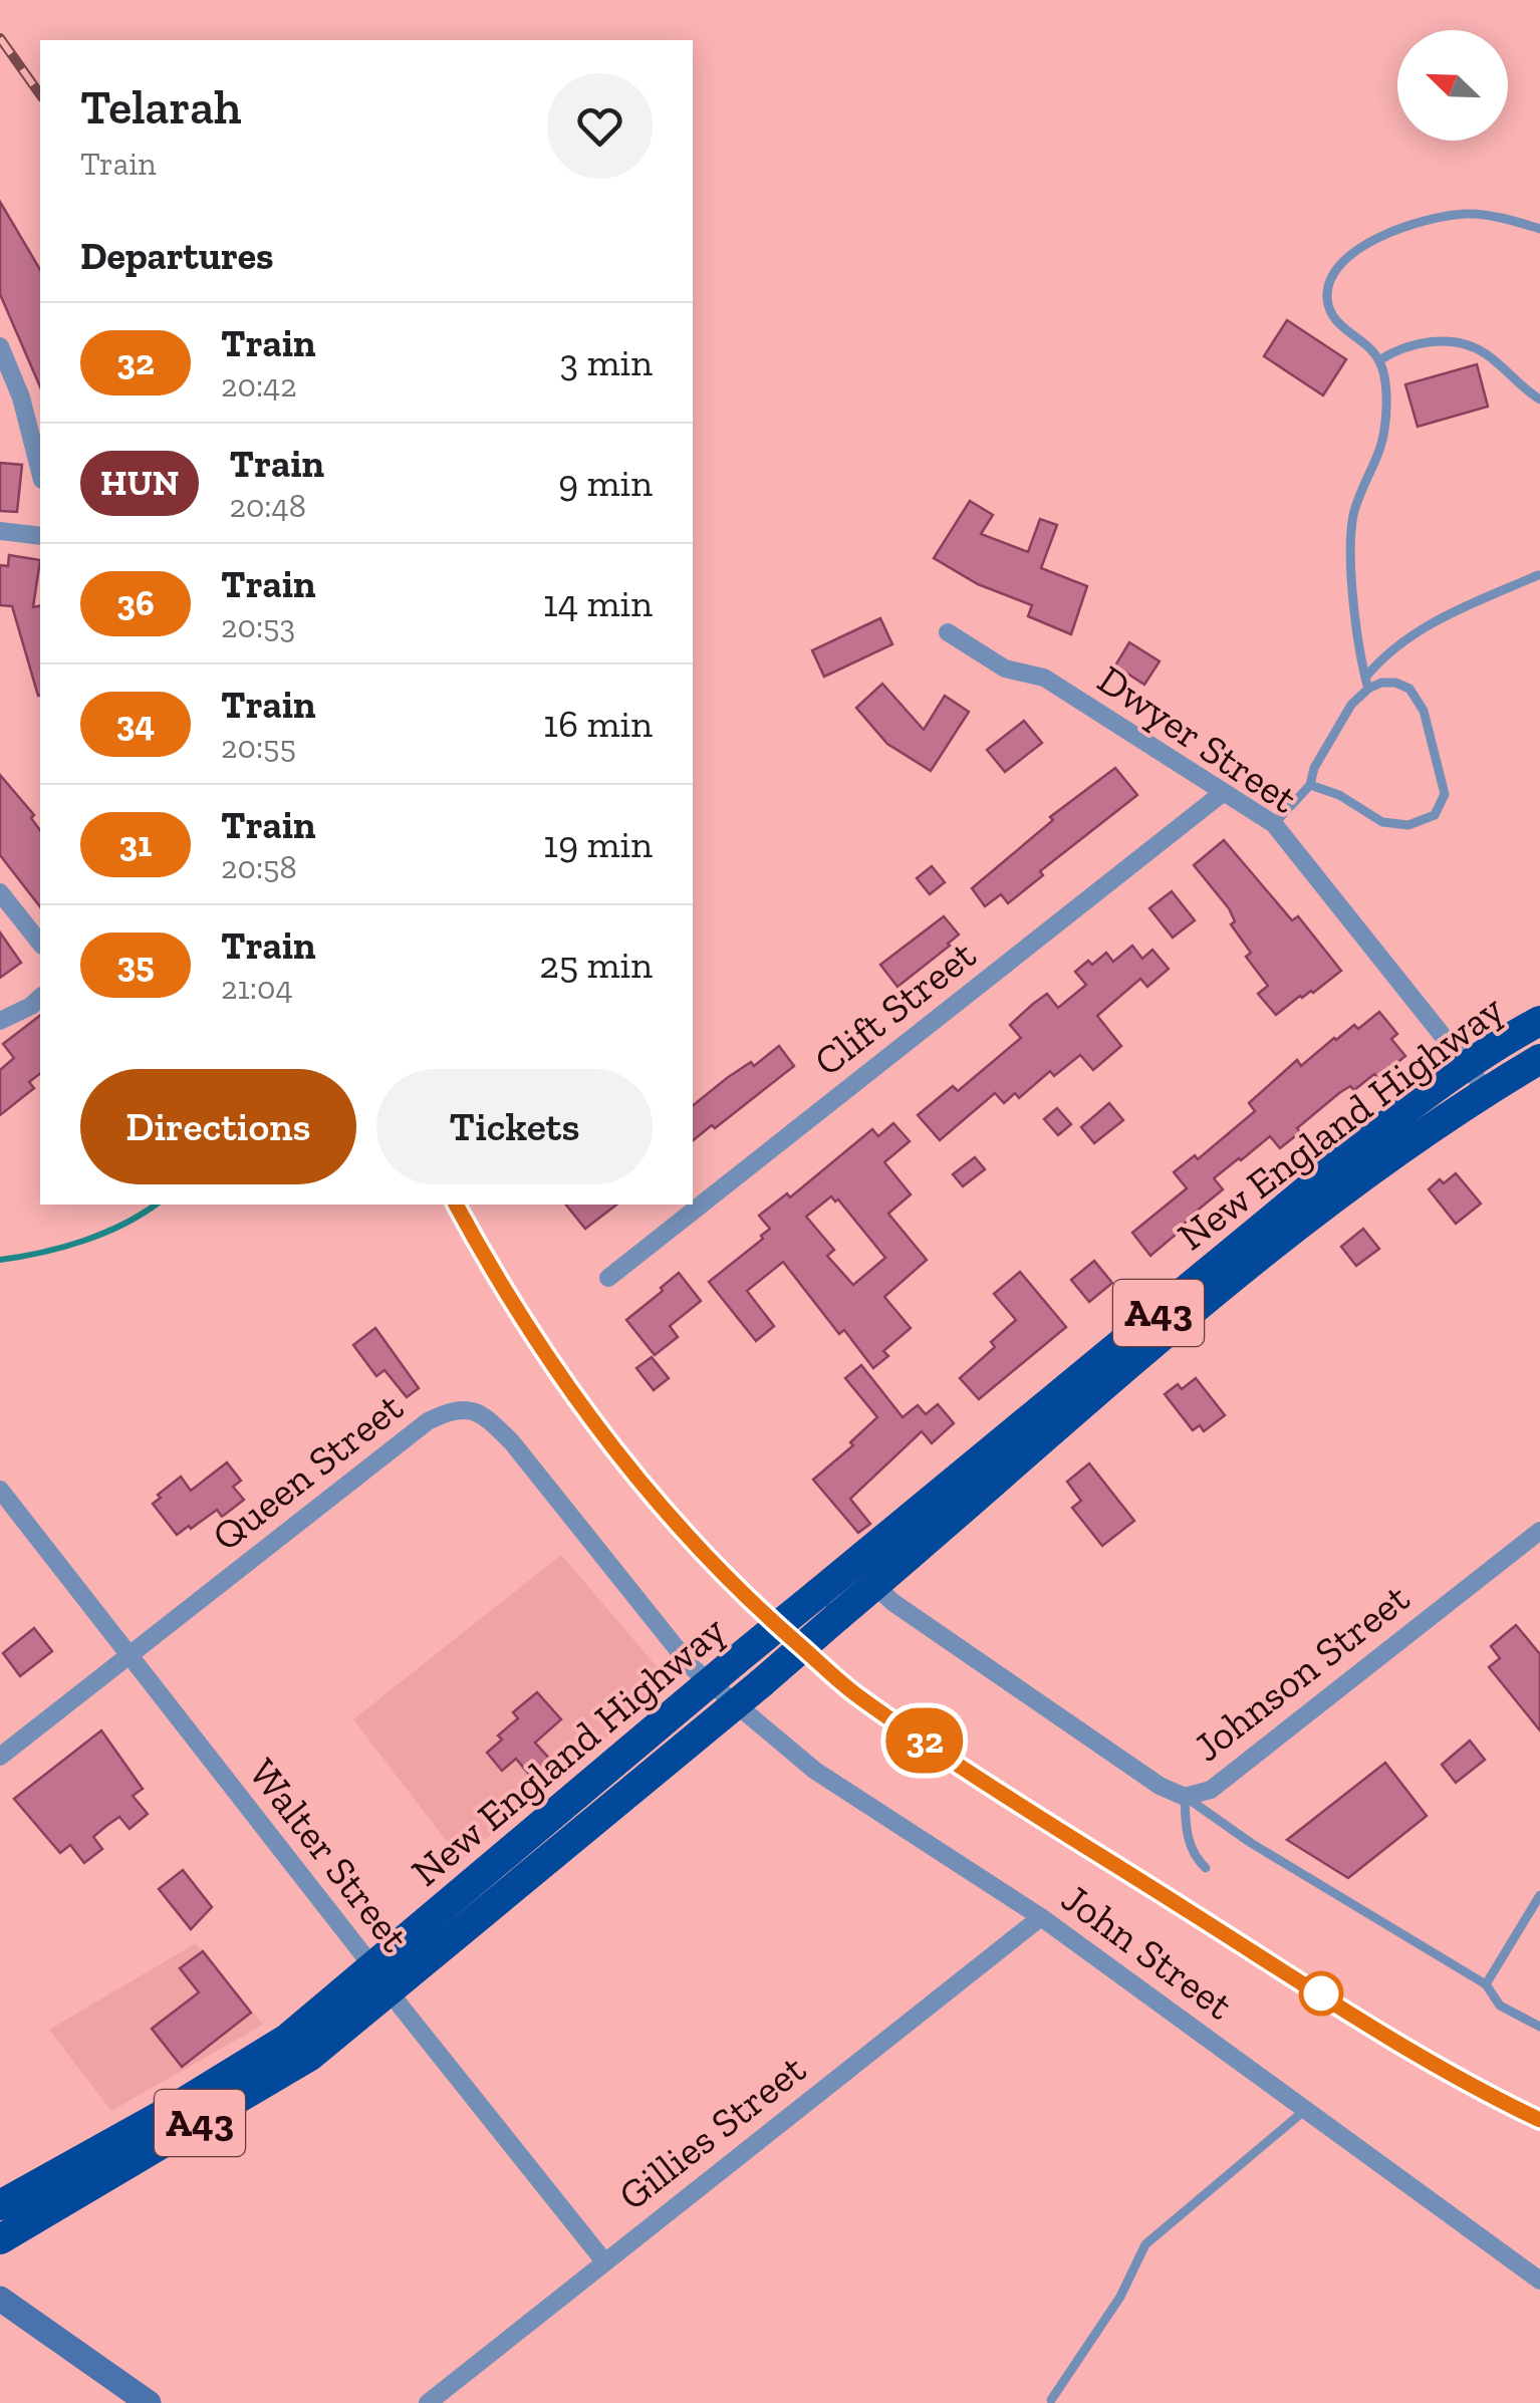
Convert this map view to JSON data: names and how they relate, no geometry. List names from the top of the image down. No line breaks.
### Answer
{"streets":{"highway":["New England Highway","A43"],"street":["Dwyer Street","Clift Street","Queen Street","Johnson Street","Walter Street","John Street","Gillies Street"]},"crossings":[["Dwyer Street","Clift Street"],["Dwyer Street","New England Highway"],["New England Highway","Queen Street"],["New England Highway","Johnson Street"],["New England Highway","Walter Street"],["New England Highway","John Street"],["Queen Street","Walter Street"],["Queen Street","John Street"],["Walter Street","Gillies Street"],["John Street","Gillies Street"]],"north":"top left","page":{"on_map":"32","heading":[["Telarah","Train"],"Departures"],"list":[{"mark":"32","name":"Train","note":"20:42","value":"3 min"},{"mark":"HUN","name":"Train","note":"20:48","value":"9 min"},{"mark":"36","name":"Train","note":"20:53","value":"14 min"},{"mark":"34","name":"Train","note":"20:55","value":"16 min"},{"mark":"31","name":"Train","note":"20:58","value":"19 min"},{"mark":"35","name":"Train","note":"21:04","value":"25 min"}],"buttons":["Directions","Tickets"]}}
